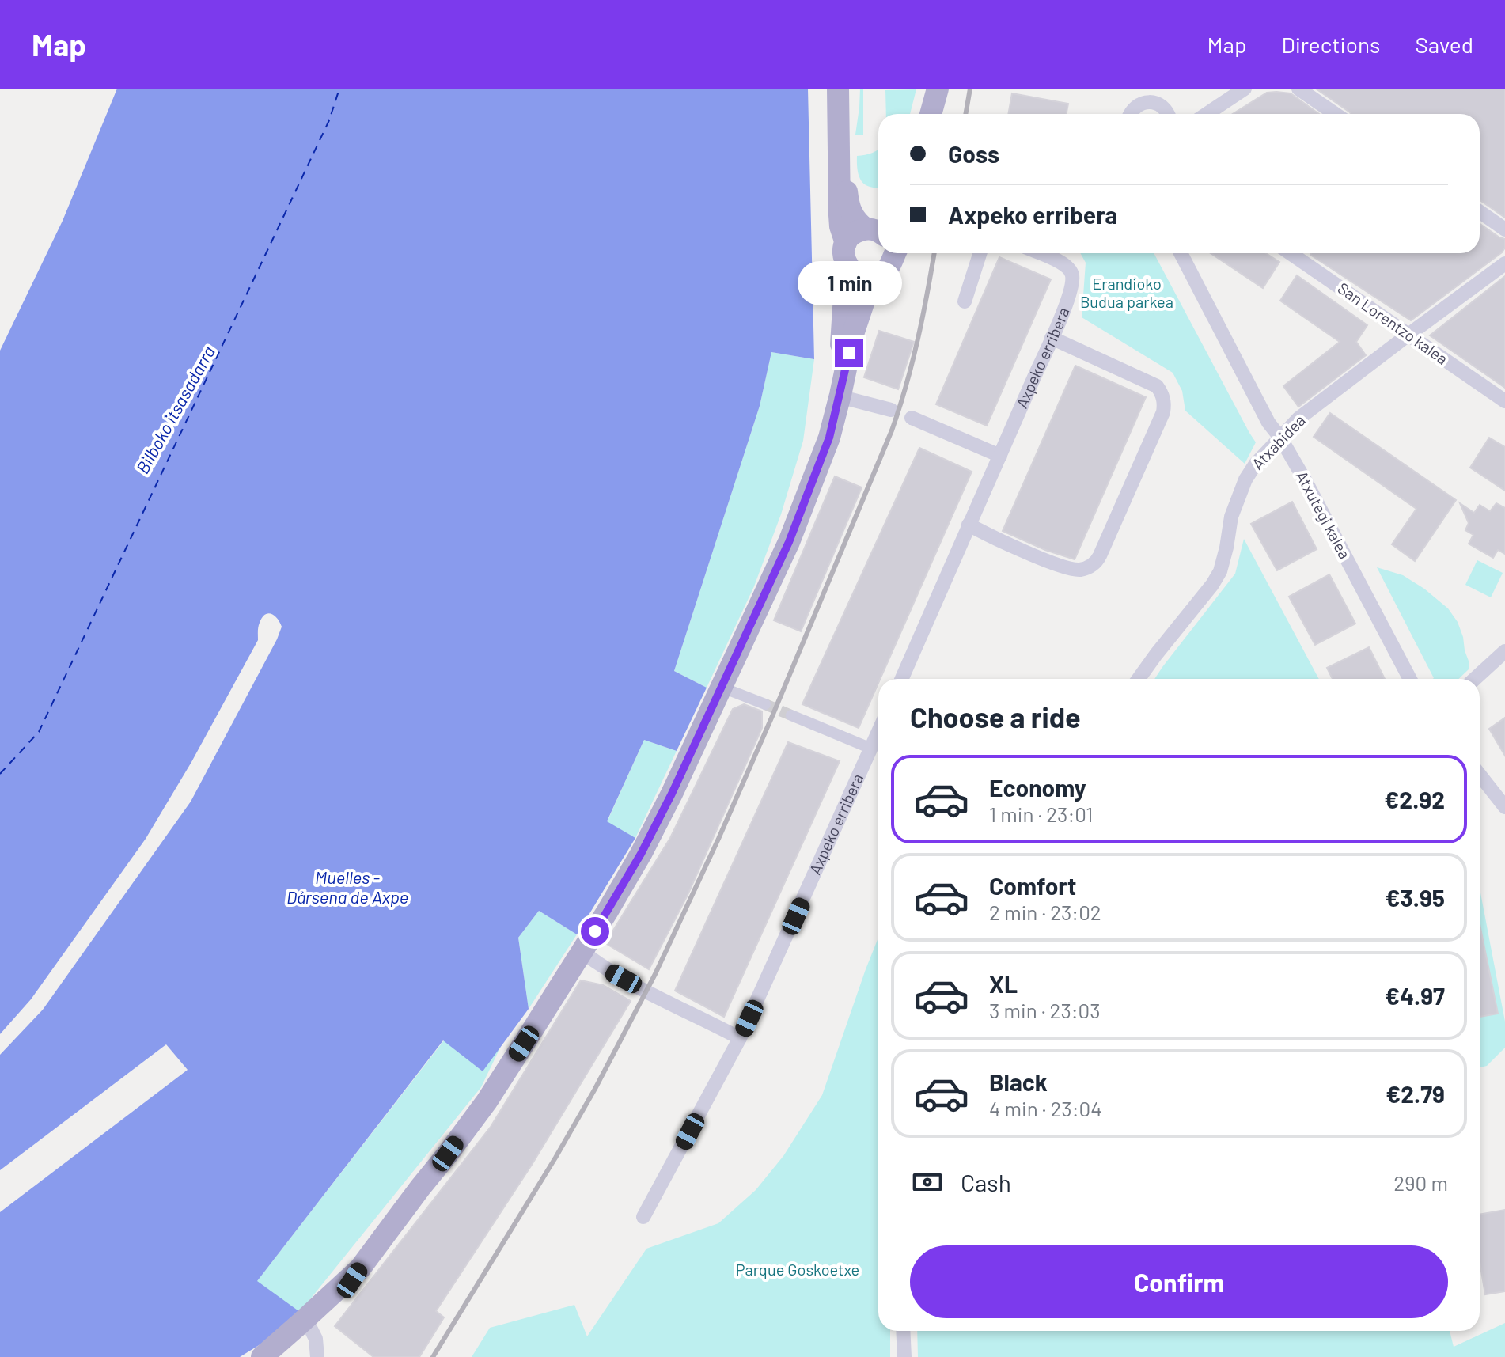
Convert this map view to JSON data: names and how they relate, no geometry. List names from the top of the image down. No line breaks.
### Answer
{"streets":{"street":["San Lorentzo kalea","Axpeko erribera","Atxabidea","Atxutegi kalea"]},"crossings":[["San Lorentzo kalea","Atxabidea"],["Atxabidea","Atxutegi kalea"]],"water":["Bilboko itsasadarra","Muelles - Dársena de Axpe"],"parks":["Erandioko Budua parkea","Parque Goskoetxe"],"page":{"header":"Map","nav":["Map","Directions","Saved"],"banner":["Goss","Axpeko erribera"],"bubble":"1 min","heading":"Choose a ride","list":[{"name":"Economy","note":"1 min · 23:01","value":"€2.92"},{"name":"Comfort","note":"2 min · 23:02","value":"€3.95"},{"name":"XL","note":"3 min · 23:03","value":"€4.97"},{"name":"Black","note":"4 min · 23:04","value":"€2.79"}],"pay":["Cash","290 m"],"buttons":"Confirm"}}
